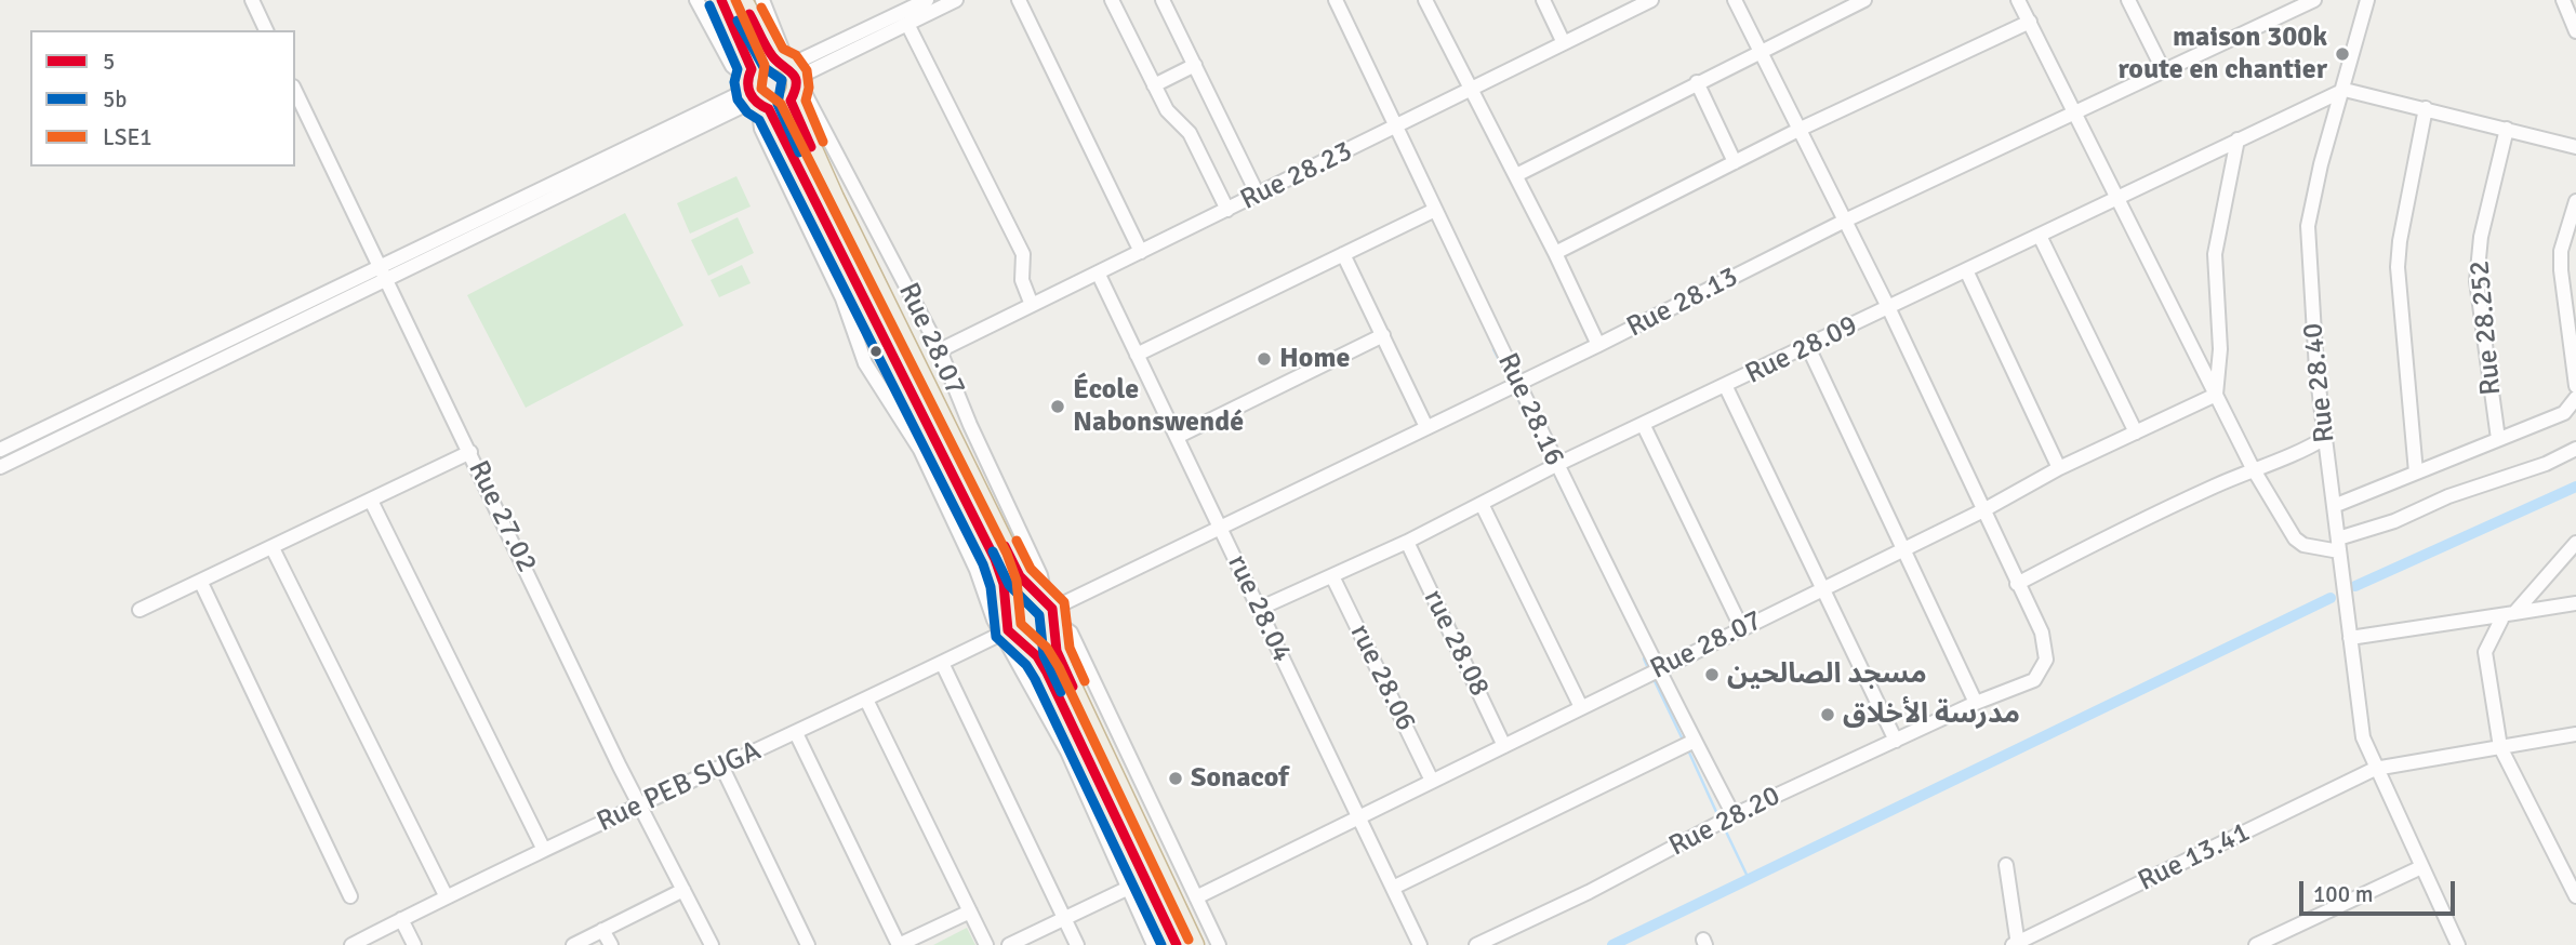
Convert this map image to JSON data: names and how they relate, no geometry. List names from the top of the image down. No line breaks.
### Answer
{"streets":{"street":["Rue 28.23","Rue 28.13","Rue 28.252","Rue 28.07","Rue 28.09","Rue 28.40","Rue 28.16","Rue 27.02","rue 28.04","rue 28.08","rue 28.06","Rue PEB SUGA","Rue 28.20","Rue 13.41"]},"crossings":[["Rue 28.23","Rue 28.07"],["Rue 28.23","Rue 28.16"],["Rue 28.23","rue 28.04"],["Rue 28.13","Rue 28.07"],["Rue 28.13","Rue 28.16"],["Rue 28.13","rue 28.04"],["Rue 28.13","Rue PEB SUGA"],["Rue 28.07","Rue 28.16"],["Rue 28.07","rue 28.04"],["Rue 28.07","rue 28.08"],["Rue 28.07","rue 28.06"],["Rue 28.07","Rue PEB SUGA"],["Rue 28.09","Rue 28.40"],["Rue 28.09","Rue 28.16"],["Rue 28.09","rue 28.04"],["Rue 28.09","rue 28.08"],["Rue 28.09","rue 28.06"],["Rue 28.40","Rue 13.41"],["Rue 28.16","Rue 28.20"],["Rue 27.02","Rue PEB SUGA"]],"places":["maison 300k route en chantier","Home","École Nabonswendé","مسجد الصالحين","مدرسة الأخلاق","Sonacof"],"lines":["transit line 5","transit line LSE1","transit line 5b"],"legend":["5","5b","LSE1"],"scale_bar":"100 m"}
